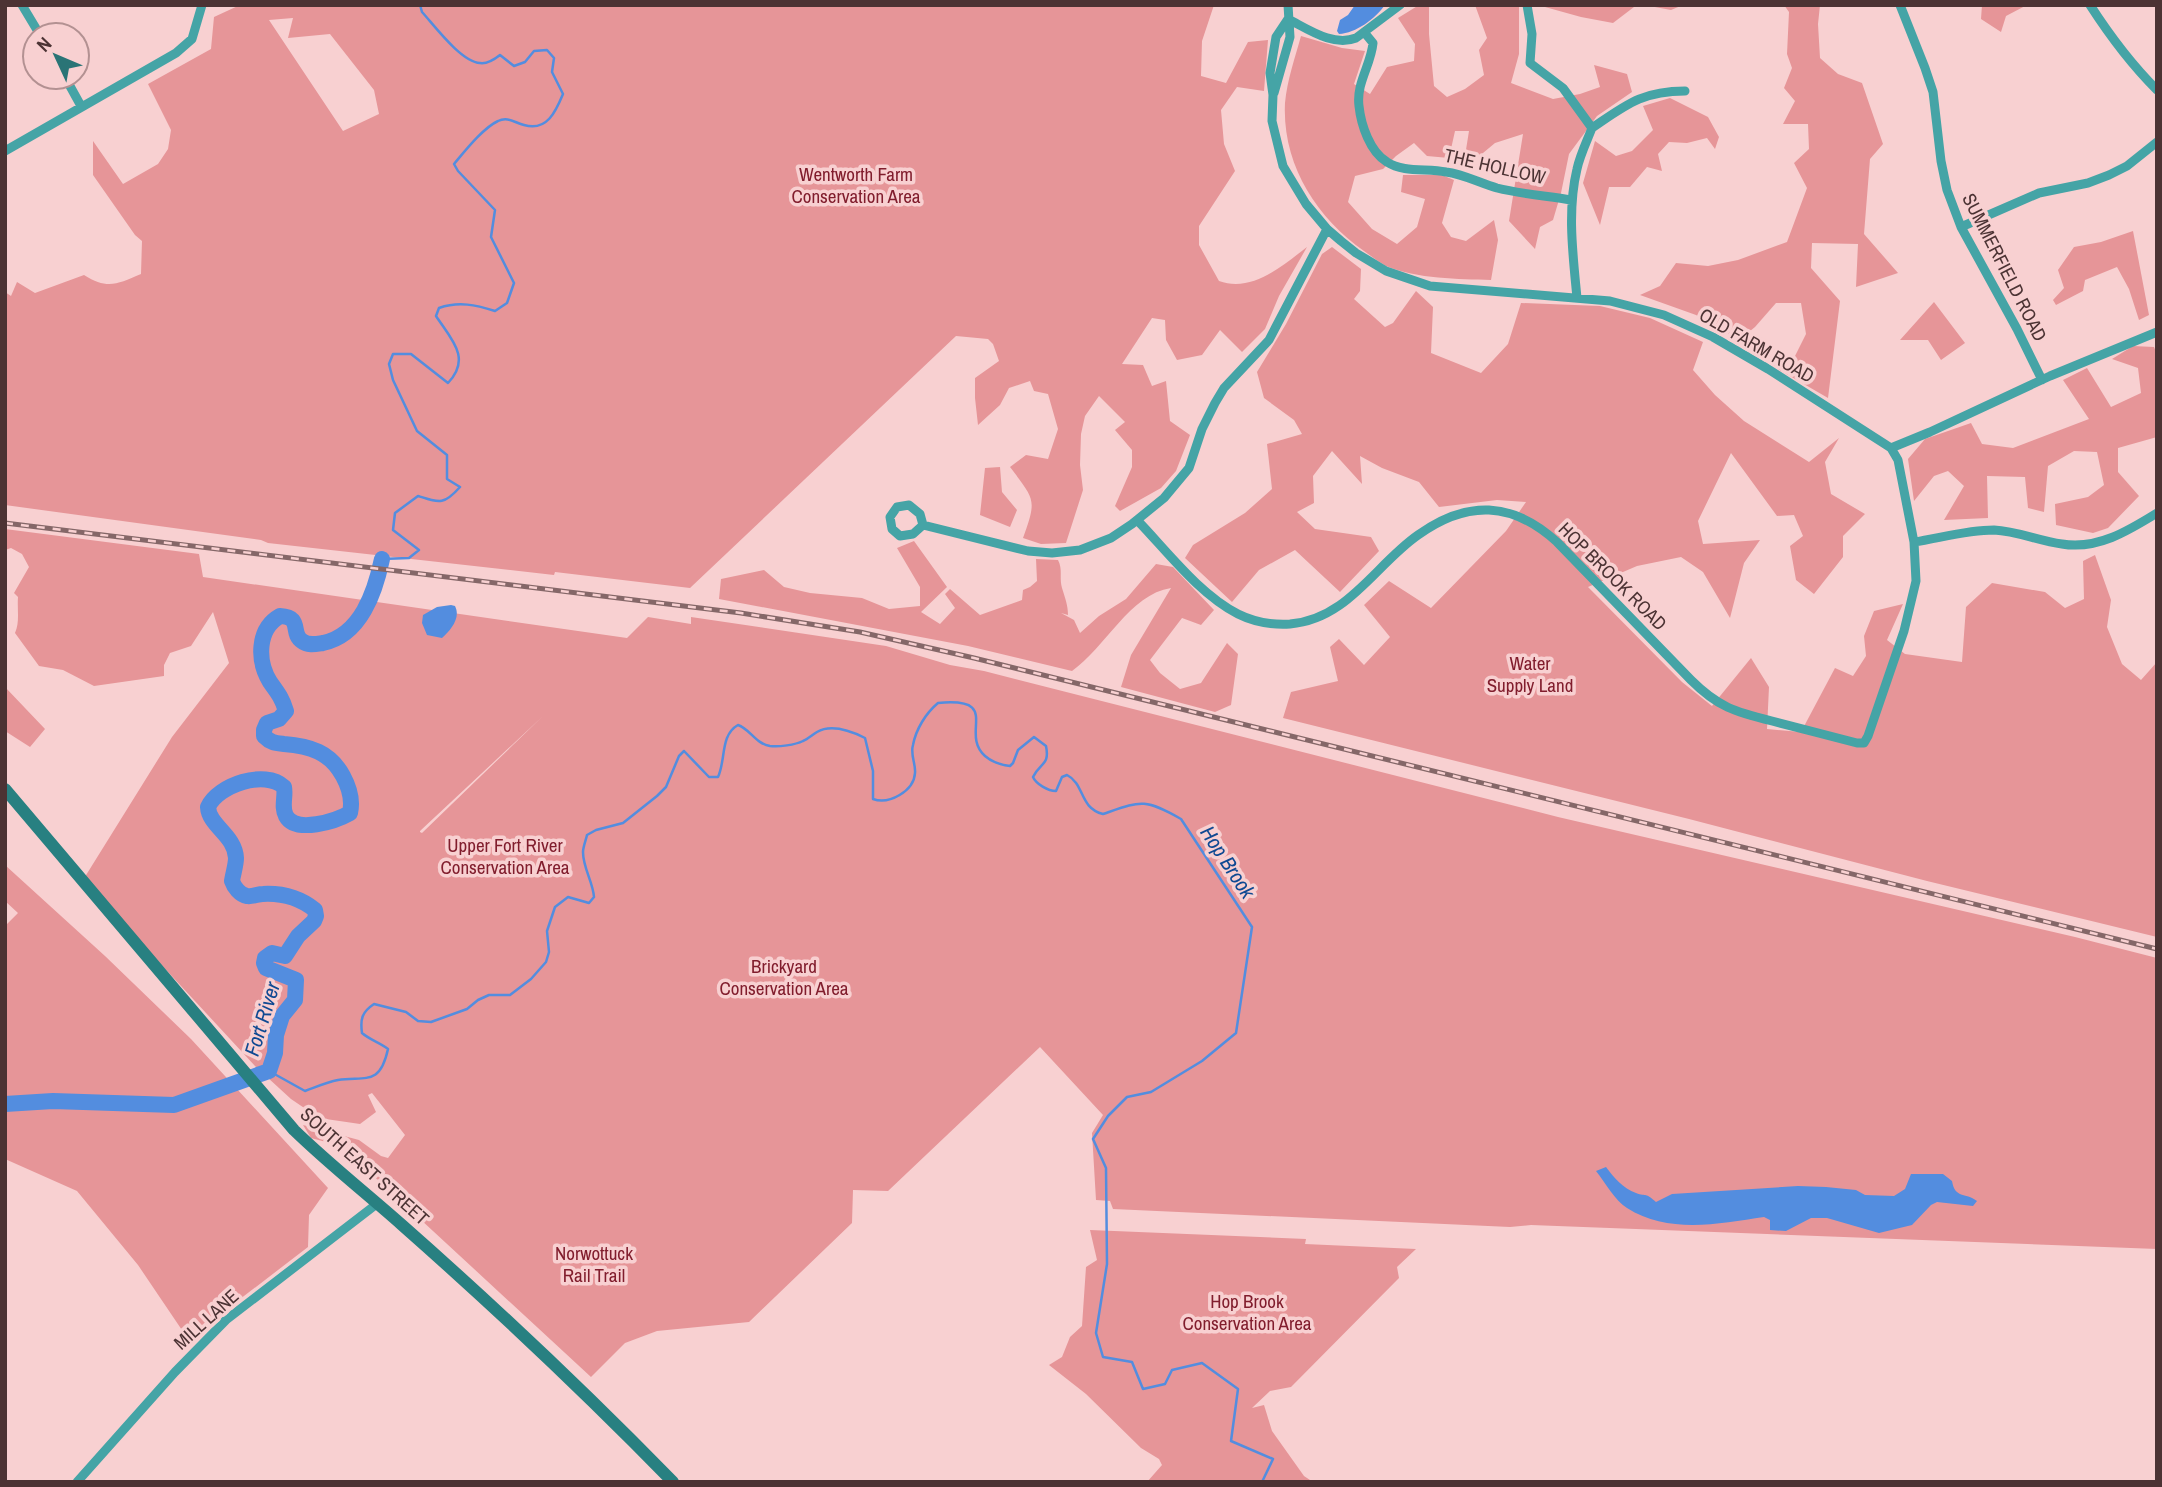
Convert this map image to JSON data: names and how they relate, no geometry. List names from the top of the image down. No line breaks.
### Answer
{"streets":{"main road":["SOUTH EAST STREET"],"street":["THE HOLLOW","SUMMERFIELD ROAD","OLD FARM ROAD","HOP BROOK ROAD","MILL LANE"]},"crossings":[["SOUTH EAST STREET","MILL LANE"]],"water":["Hop Brook","Fort River"],"parks":["Wentworth Farm Conservation Area","Water Supply Land","Upper Fort River Conservation Area","Brickyard Conservation Area","Norwottuck Rail Trail","Hop Brook Conservation Area"],"north":"top left"}
